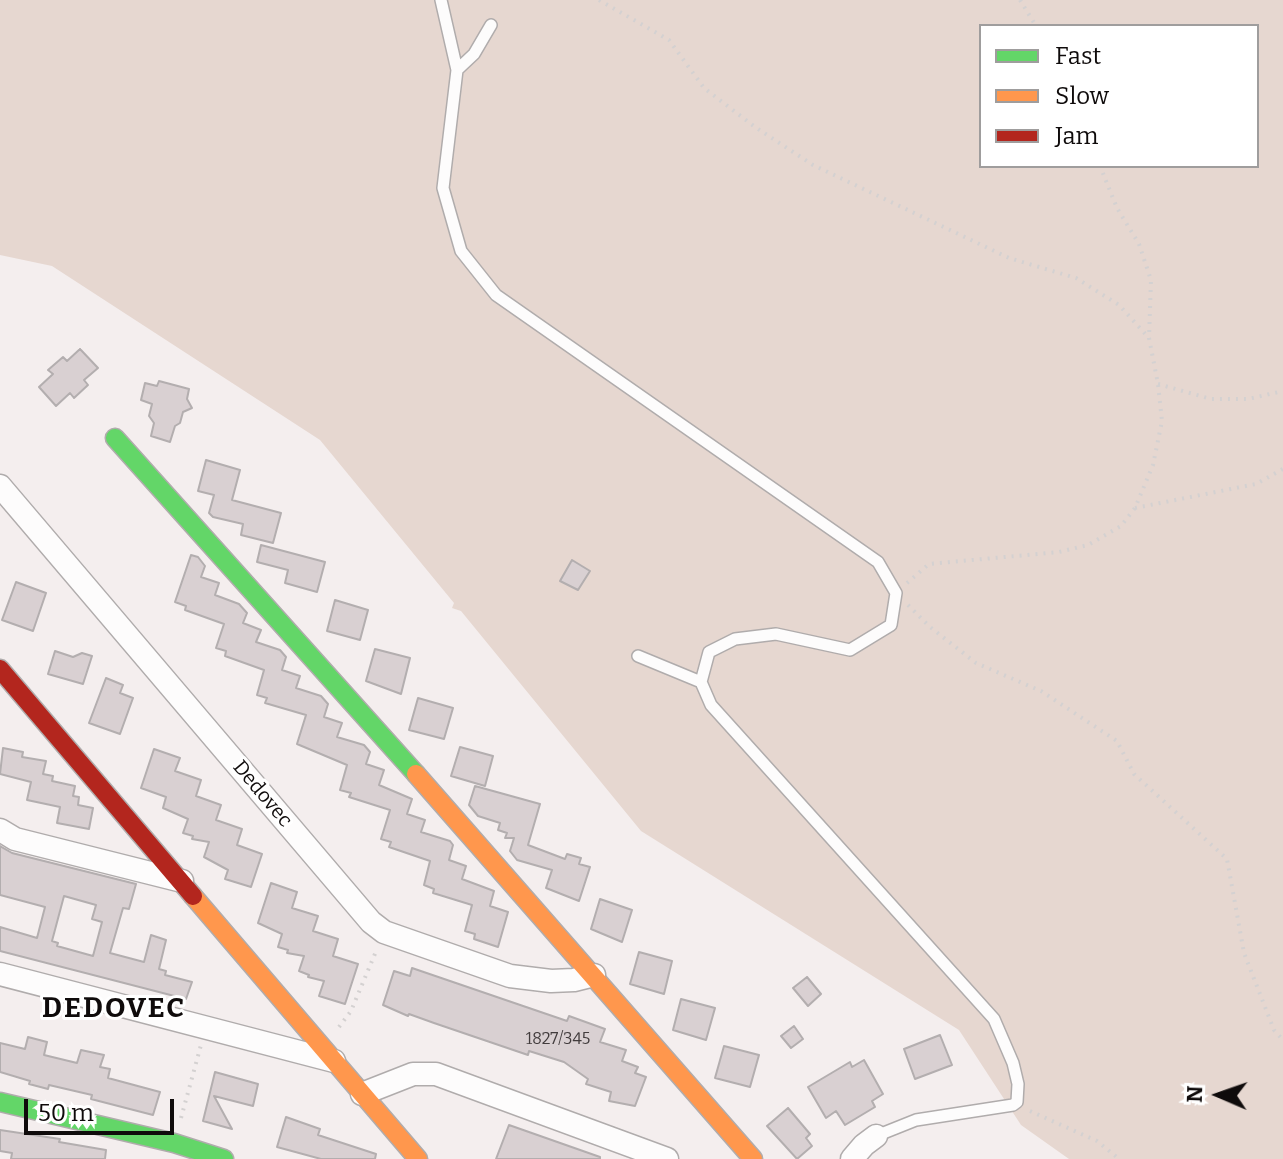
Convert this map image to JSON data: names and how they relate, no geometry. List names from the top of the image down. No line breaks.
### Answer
{"streets":{"street":["Dedovec"]},"districts":["DEDOVEC"],"house_numbers":["1827/345"],"legend":["Fast","Slow","Jam"],"scale_bar":"50 m","north":"left"}
